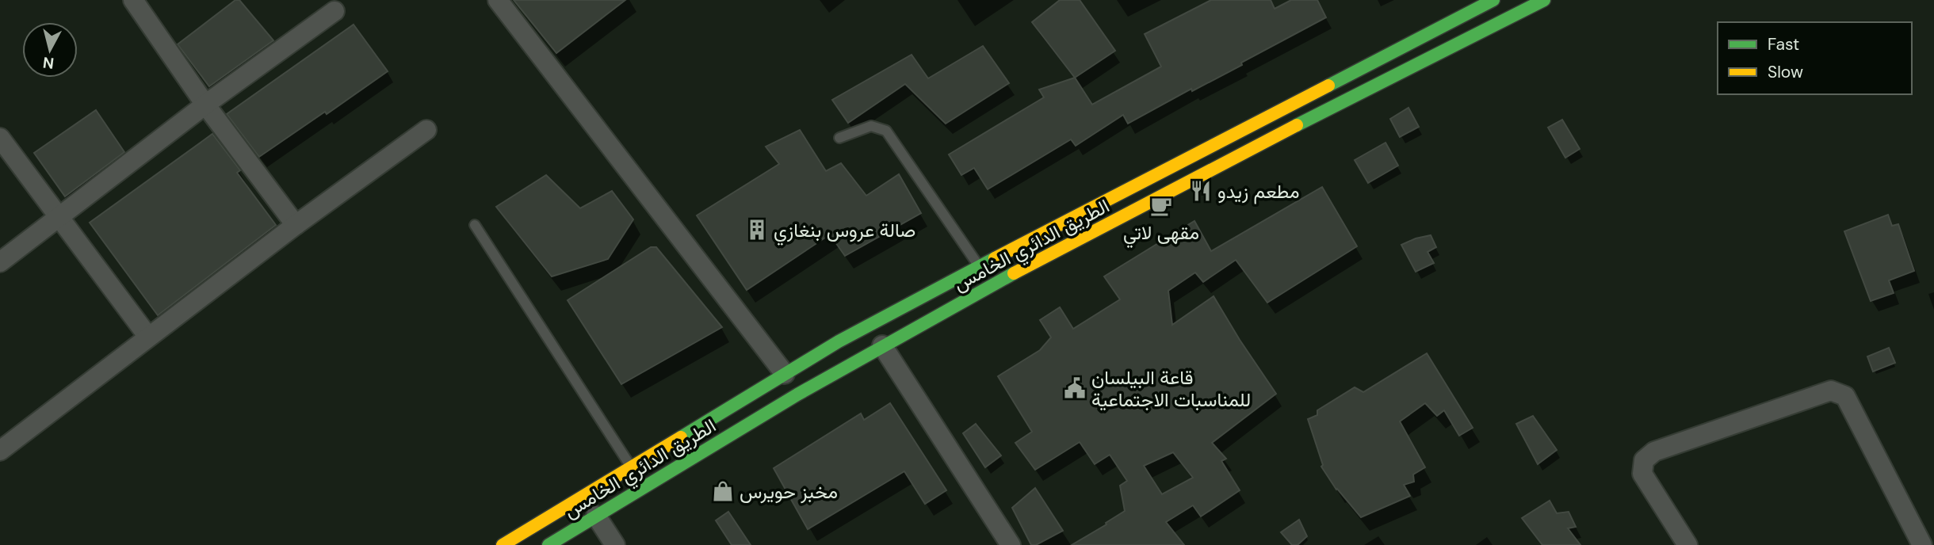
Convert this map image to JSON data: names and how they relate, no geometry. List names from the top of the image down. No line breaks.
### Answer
{"streets":{"main road":["الطريق الدائري الخامس"]},"places":{"restaurant":["مطعم زيدو"],"cafe":["مقهى لاتي"],"building":["صالة عروس بنغازي"],"public building":["قاعة البيلسان للمناسبات الاجتماعية"],"shop":["مخبز حويرس"]},"legend":["Fast","Slow"],"north":"bottom"}
